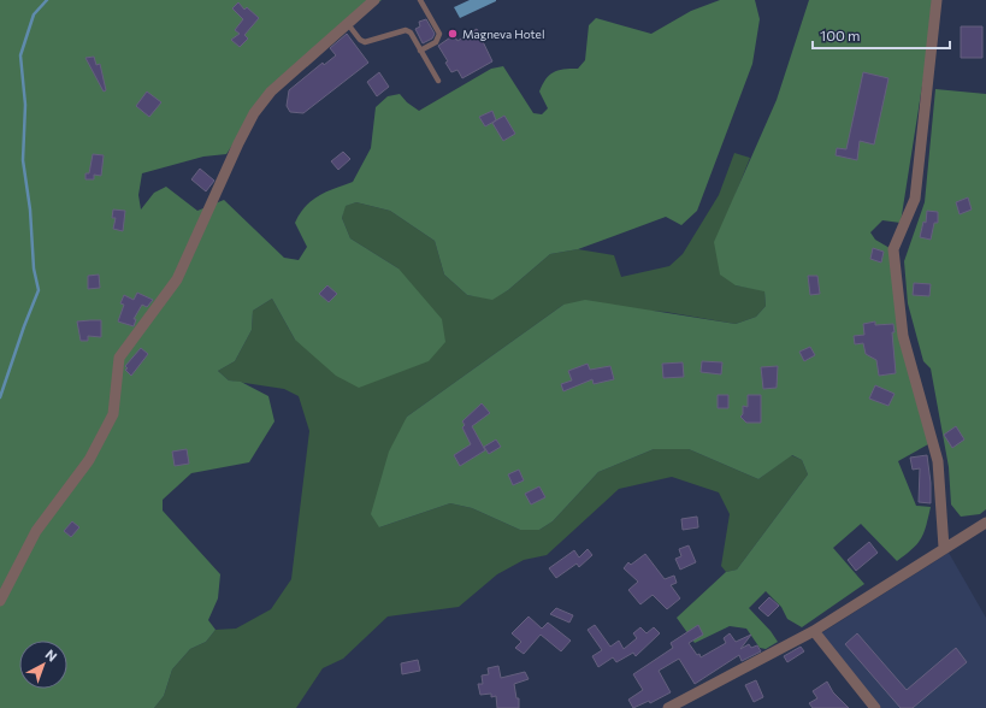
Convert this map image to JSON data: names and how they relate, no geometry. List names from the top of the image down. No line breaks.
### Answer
{"places":["Magneva Hotel"],"scale_bar":"100 m","north":"top right"}
